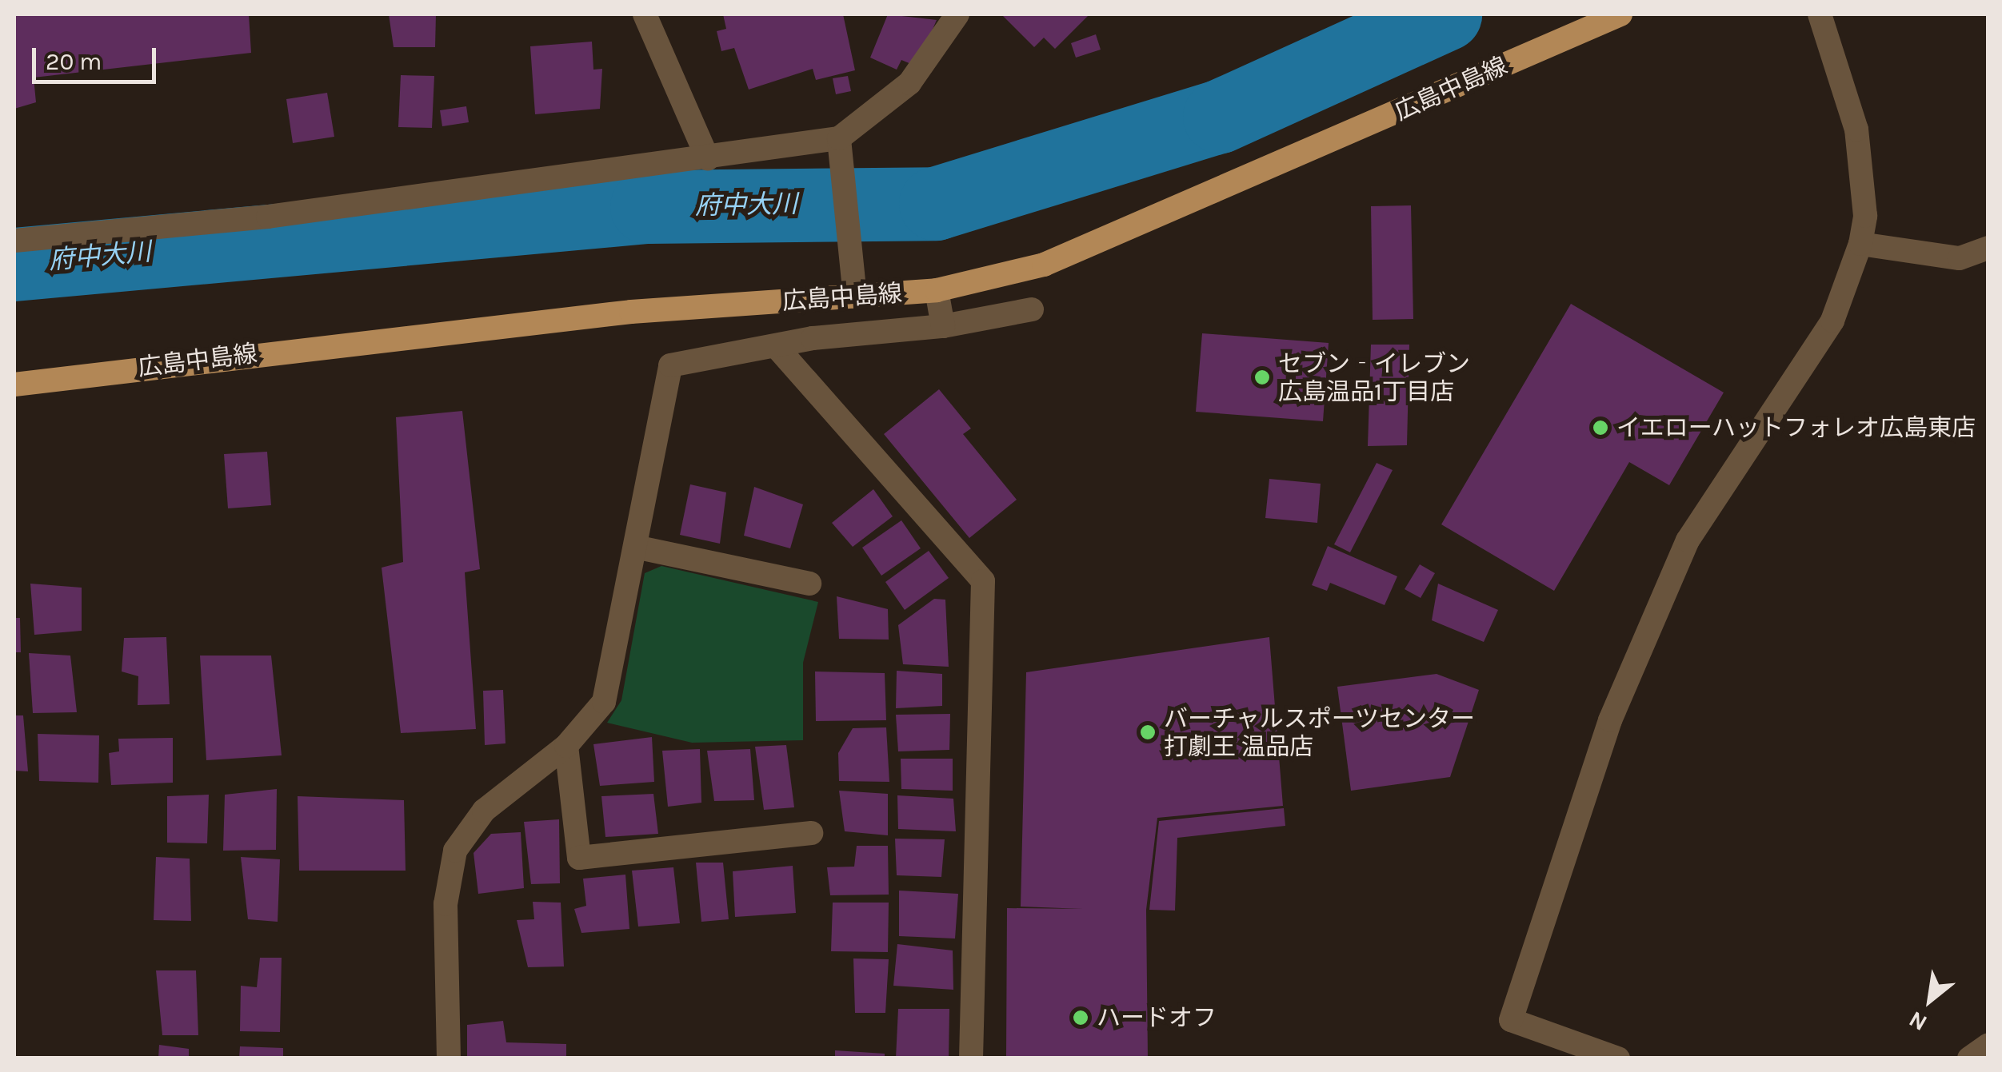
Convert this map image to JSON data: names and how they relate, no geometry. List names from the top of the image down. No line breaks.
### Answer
{"streets":{"main road":["広島中島線"]},"water":["府中大川"],"places":["セブン‐イレブン 広島温品1丁目店","イエローハットフォレオ広島東店","バーチャルスポーツセンター 打劇王 温品店","ハードオフ"],"scale_bar":"20 m","north":"bottom left"}
